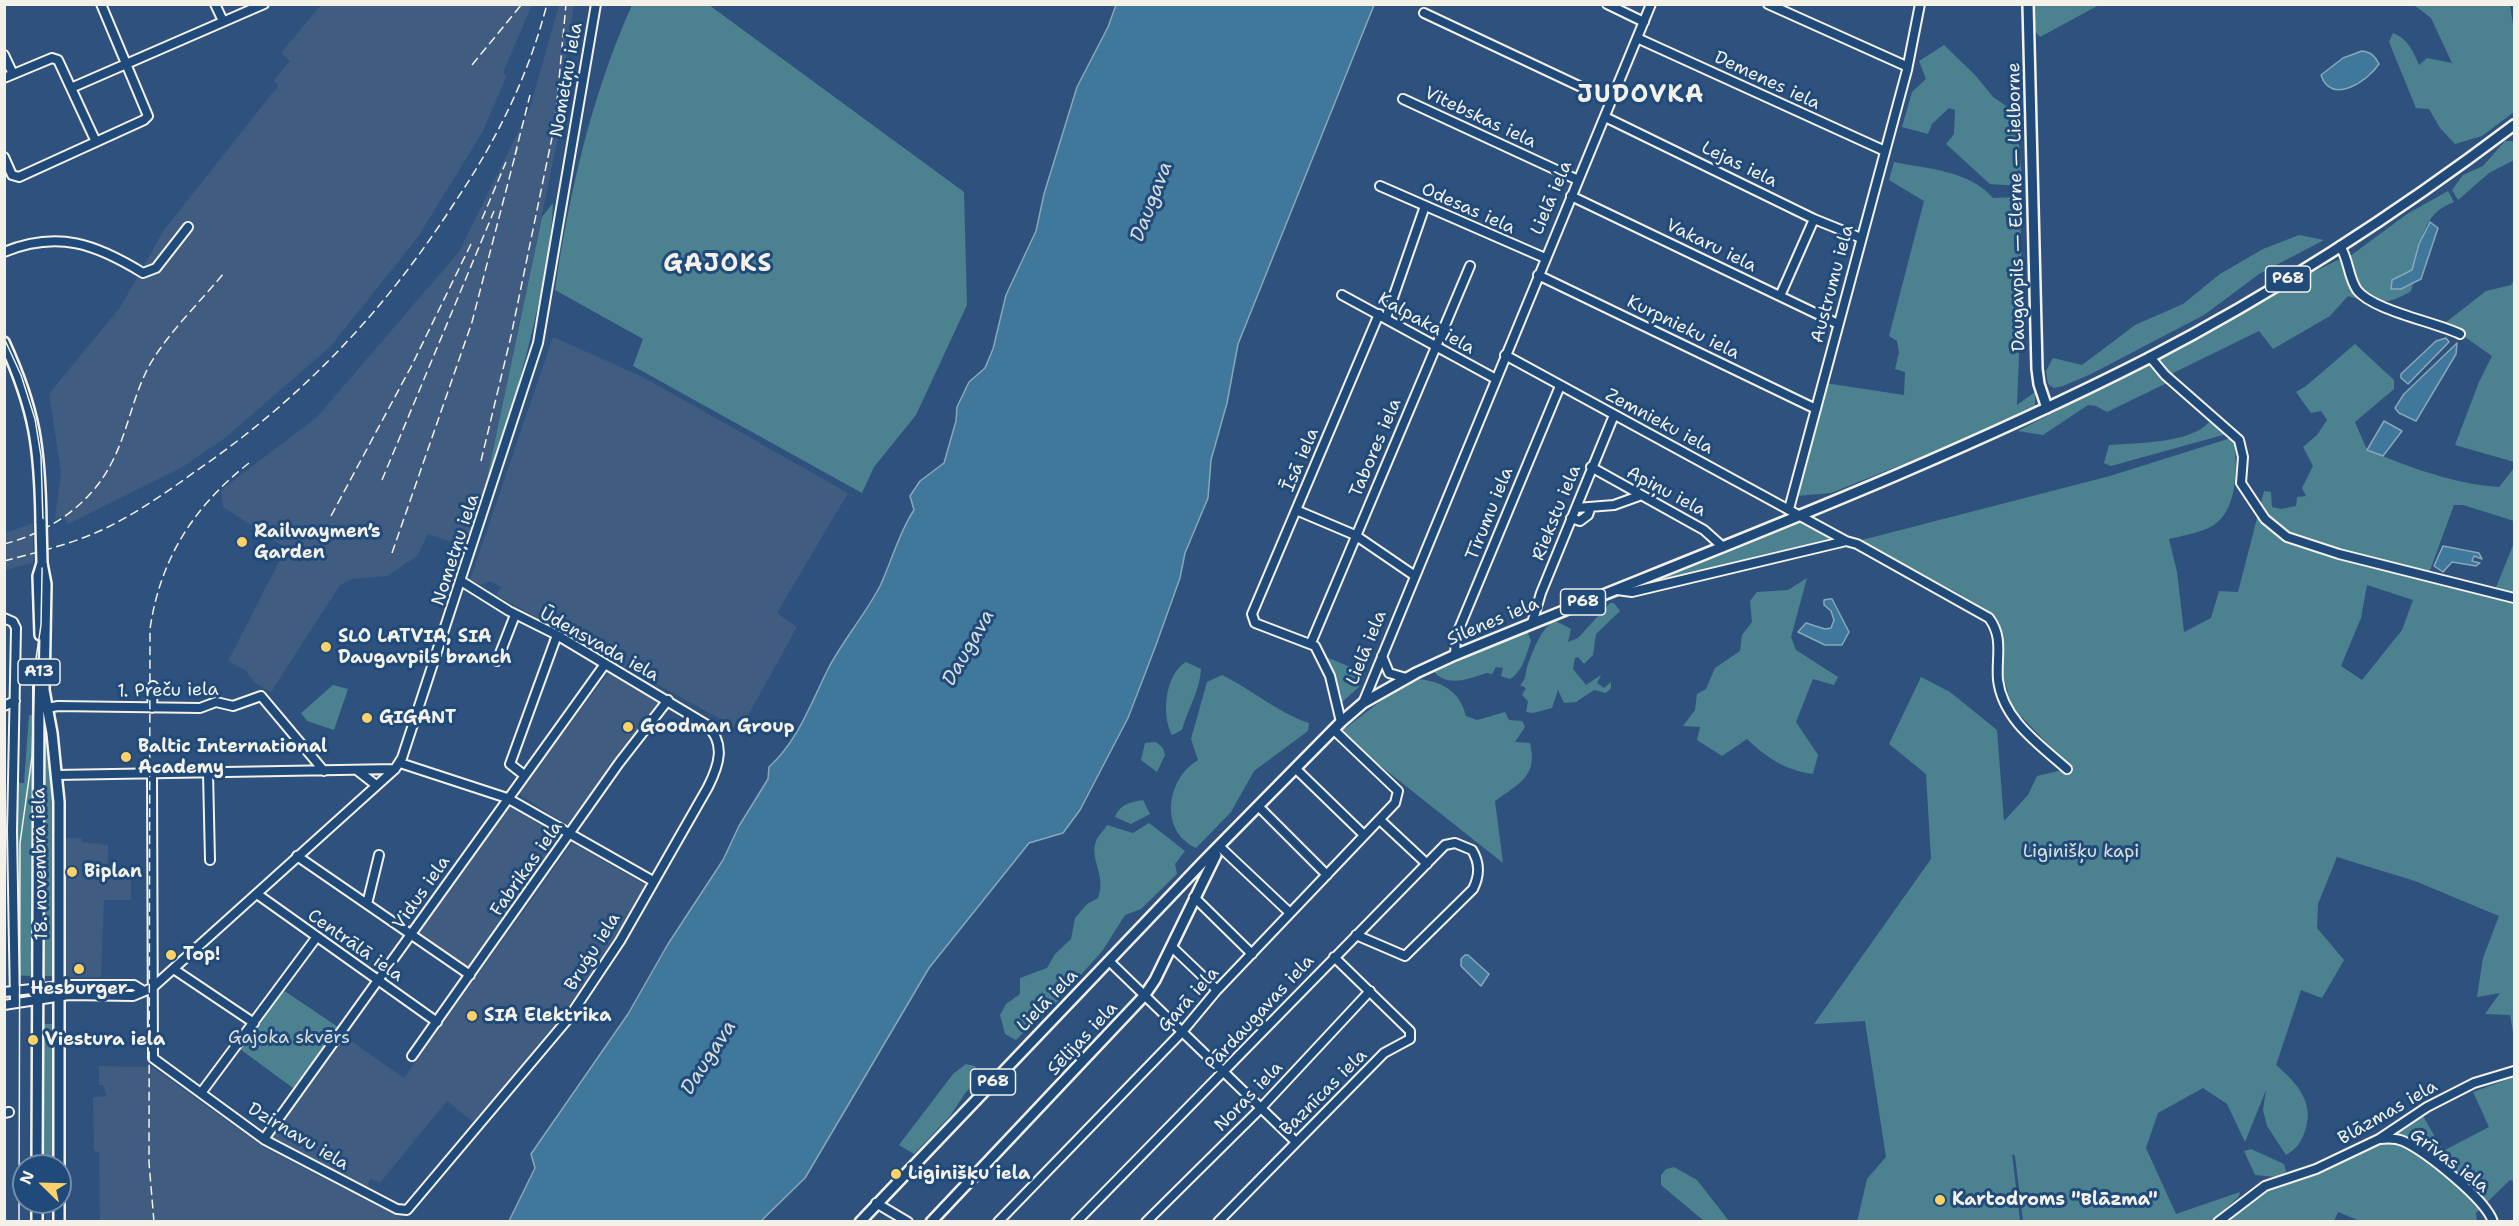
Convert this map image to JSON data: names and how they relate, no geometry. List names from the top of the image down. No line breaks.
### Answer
{"streets":{"main road":["Lielā iela","Daugavpils — Elerne — Lielborne","P68","Silenes iela","A13","18. novembra iela","Sēlijas iela"],"street":["Nometņu iela","Demenes iela","Vitebskas iela","Lejas iela","Odesas iela","Vakaru iela","Austrumu iela","Kalpaka iela","Kurpnieku iela","Zemnieku iela","Tabores iela","Īsā iela","Apiņu iela","Riekstu iela","Tīrumu iela","Ūdensvada iela","1. Preču iela","Fabrikas iela","Vidus iela","Centrālā iela","Bruģu iela","Garā iela","Pārdaugavas iela","Baznīcas iela","Noras iela","Blāzmas iela","Dzirnavu iela","Grīvas iela"]},"crossings":[["Nometņu iela","Ūdensvada iela"],["Demenes iela","Lielā iela"],["Demenes iela","Austrumu iela"],["Vitebskas iela","Lielā iela"],["Lejas iela","Lielā iela"],["Lejas iela","Austrumu iela"],["Lielā iela","Odesas iela"],["Lielā iela","Vakaru iela"],["Lielā iela","Kalpaka iela"],["Lielā iela","Kurpnieku iela"],["Lielā iela","Zemnieku iela"],["Lielā iela","Silenes iela"],["Lielā iela","Garā iela"],["Lielā iela","Sēlijas iela"],["Daugavpils — Elerne — Lielborne","P68"],["Odesas iela","Īsā iela"],["Vakaru iela","Austrumu iela"],["P68","Zemnieku iela"],["P68","Silenes iela"],["Austrumu iela","Kurpnieku iela"],["Austrumu iela","Zemnieku iela"],["Kalpaka iela","Tabores iela"],["Kalpaka iela","Īsā iela"],["Zemnieku iela","Riekstu iela"],["Zemnieku iela","Tīrumu iela"],["Zemnieku iela","Silenes iela"],["Tabores iela","Īsā iela"],["Apiņu iela","Riekstu iela"],["Apiņu iela","Silenes iela"],["Riekstu iela","Silenes iela"],["Tīrumu iela","Silenes iela"],["Ūdensvada iela","Fabrikas iela"],["Ūdensvada iela","Vidus iela"],["Ūdensvada iela","Bruģu iela"],["1. Preču iela","18. novembra iela"],["Fabrikas iela","Centrālā iela"],["Vidus iela","Centrālā iela"],["Vidus iela","Dzirnavu iela"],["Bruģu iela","Dzirnavu iela"],["Baznīcas iela","Noras iela"],["Blāzmas iela","Grīvas iela"]],"districts":["JUDOVKA","GAJOKS"],"water":["Daugava"],"parks":["Liginišķu kapi","Gajoka skvērs"],"places":["Railwaymen’s Garden","SLO LATVIA, SIA Daugavpils branch","GIGANT","Goodman Group","Baltic International Academy","Biplan","Top!","Hesburger","SIA Elektrika","Viestura iela","Liginišķu iela","Kartodroms \"Blāzma\""],"north":"top left"}
